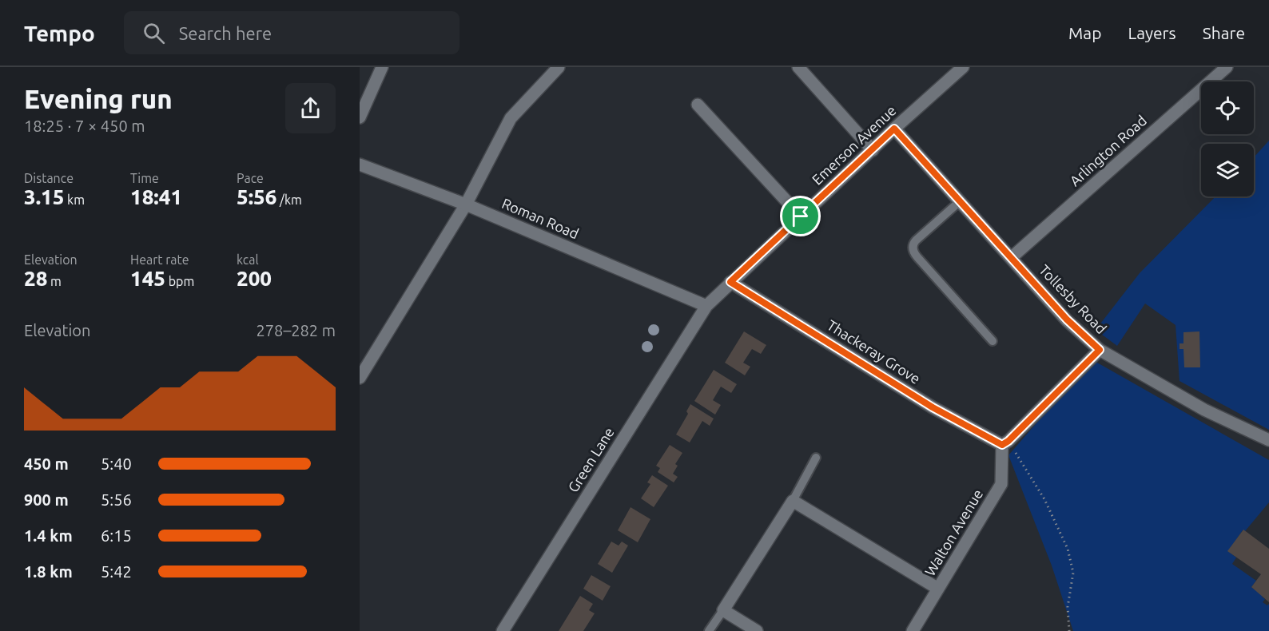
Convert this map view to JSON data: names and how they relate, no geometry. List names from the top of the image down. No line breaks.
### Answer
{"streets":{"street":["Emerson Avenue","Arlington Road","Roman Road","Tollesby Road","Thackeray Grove","Green Lane","Walton Avenue"]},"crossings":[["Emerson Avenue","Roman Road"],["Emerson Avenue","Tollesby Road"],["Emerson Avenue","Thackeray Grove"],["Emerson Avenue","Green Lane"],["Arlington Road","Tollesby Road"],["Roman Road","Green Lane"],["Thackeray Grove","Walton Avenue"]],"page":{"header":"Tempo","search":"Search here","nav":["Map","Layers","Share"],"heading":["Evening run","18:25 · 7 × 450 m"],"stats":[["Distance","3.15 km"],["Time","18:41"],["Pace","5:56 /km"],["Elevation","28 m"],["Heart rate","145 bpm"],["kcal","200"]],"chart":["Elevation","278–282 m"],"list":[{"name":"450 m","note":"5:40"},{"name":"900 m","note":"5:56"},{"name":"1.4 km","note":"6:15"},{"name":"1.8 km","note":"5:42"}]}}
